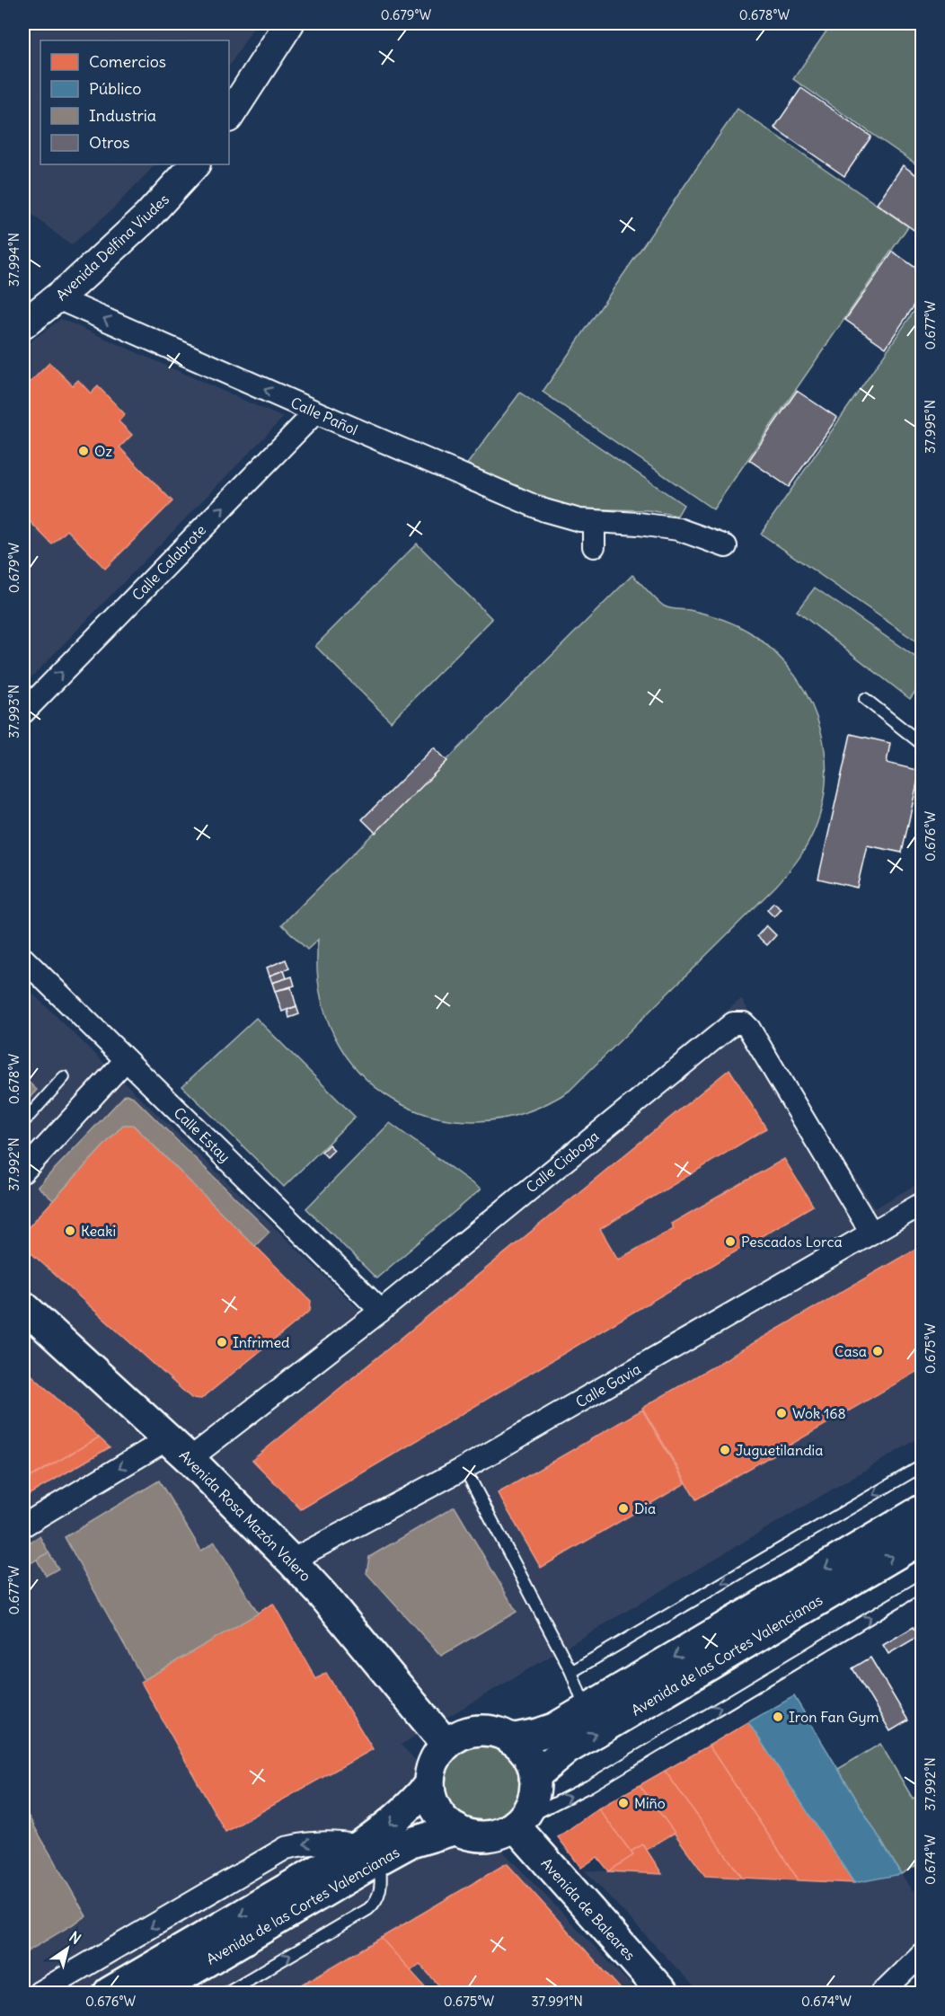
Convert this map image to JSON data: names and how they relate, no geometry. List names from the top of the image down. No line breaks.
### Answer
{"streets":{"main road":["Avenida Rosa Mazón Valero","Avenida de las Cortes Valencianas","Avenida de Baleares"],"street":["Avenida Delfina Viudes","Calle Pañol","Calle Calabrote","Calle Estay","Calle Ciaboga","Calle Gavia"]},"crossings":[["Avenida Delfina Viudes","Calle Pañol"],["Calle Pañol","Calle Calabrote"],["Calle Estay","Calle Ciaboga"],["Calle Ciaboga","Calle Gavia"],["Calle Ciaboga","Avenida Rosa Mazón Valero"],["Calle Gavia","Avenida Rosa Mazón Valero"],["Avenida Rosa Mazón Valero","Avenida de las Cortes Valencianas"],["Avenida Rosa Mazón Valero","Avenida de Baleares"],["Avenida de las Cortes Valencianas","Avenida de Baleares"]],"one_way":["Calle Pañol","Calle Calabrote"],"places":["Oz","Keaki","Pescados Lorca","Infrimed","Casa","Wok 168","Juguetilandia","Dia","Iron Fan Gym","Miño"],"legend":["Comercios","Público","Industria","Otros"],"north":"top right","coordinates":["0.679°W","0.678°W","37.994°N","0.677°W","37.995°N","37.993°N","0.676°W","37.992°N","0.675°W","0.674°W","37.991°N"]}
